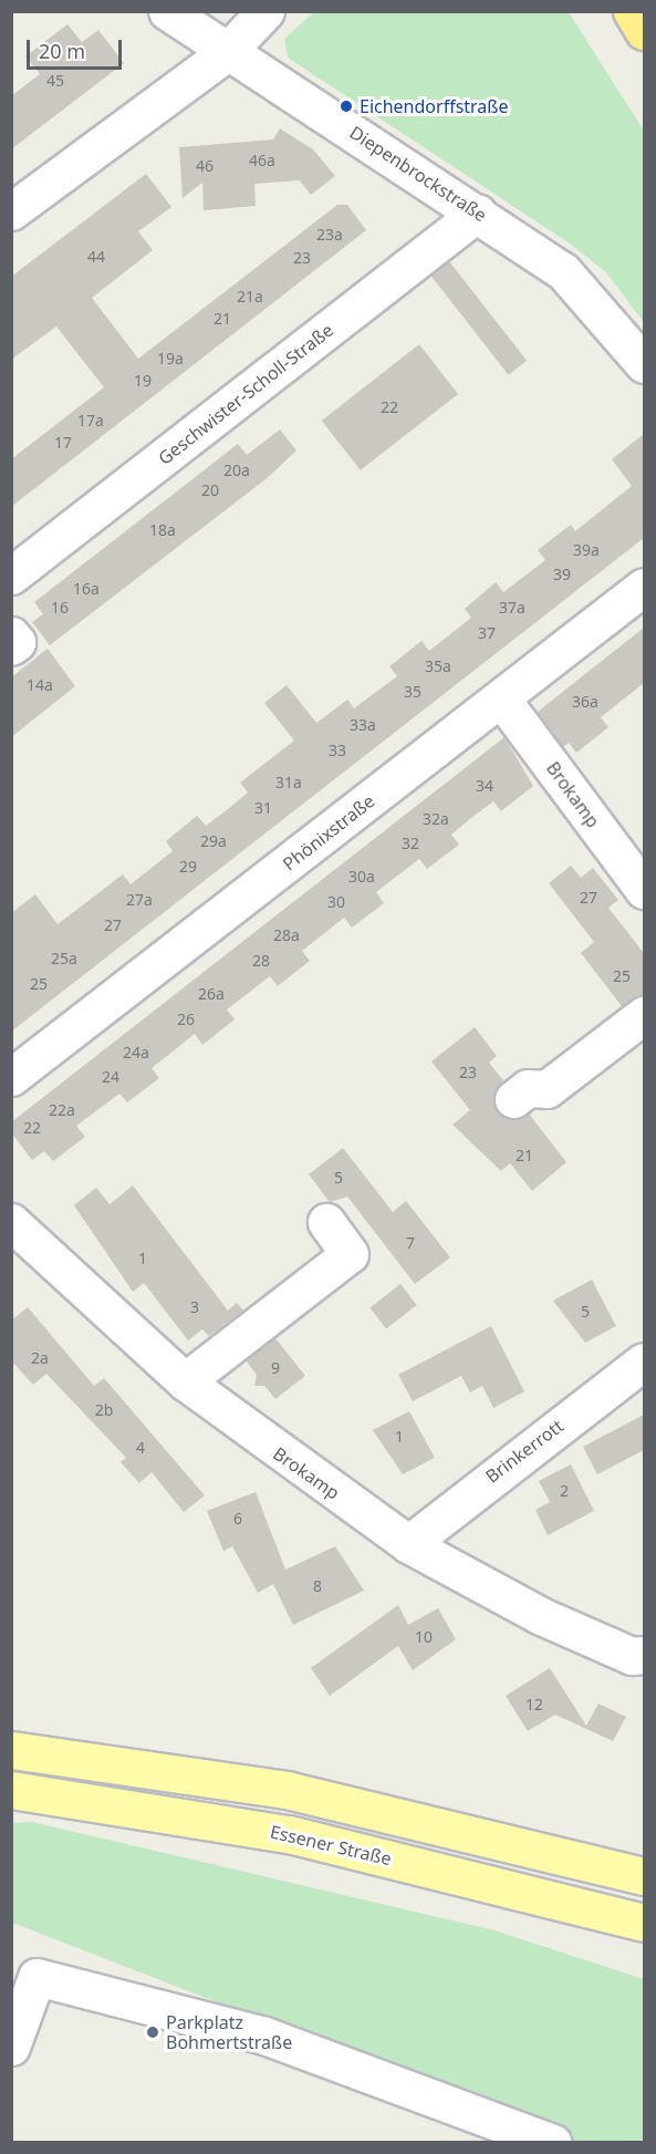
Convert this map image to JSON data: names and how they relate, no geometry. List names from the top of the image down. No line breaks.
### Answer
{"streets":{"main road":["Essener Straße"],"street":["Diepenbrockstraße","Geschwister-Scholl-Straße","Brokamp","Phönixstraße","Brinkerrott"]},"crossings":[["Diepenbrockstraße","Geschwister-Scholl-Straße"],["Brokamp","Phönixstraße"],["Brokamp","Brinkerrott"]],"places":["Eichendorffstraße","Parkplatz Bohmertstraße"],"house_numbers":["45","46a","46","23a","44","23","21a","21","19a","19","22","17a","17","20a","20","18a","39a","39","16a","16","37a","37","35a","14a","35","36a","33a","33","31a","34","31","32a","29a","32","29","30a","27","27a","30","27","28a","25a","28","25","25","26a","26","24a","23","24","22a","22","21","5","7","1","3","5","2a","9","2b","1","4","2","6","8","10","12"],"scale_bar":"20 m"}
